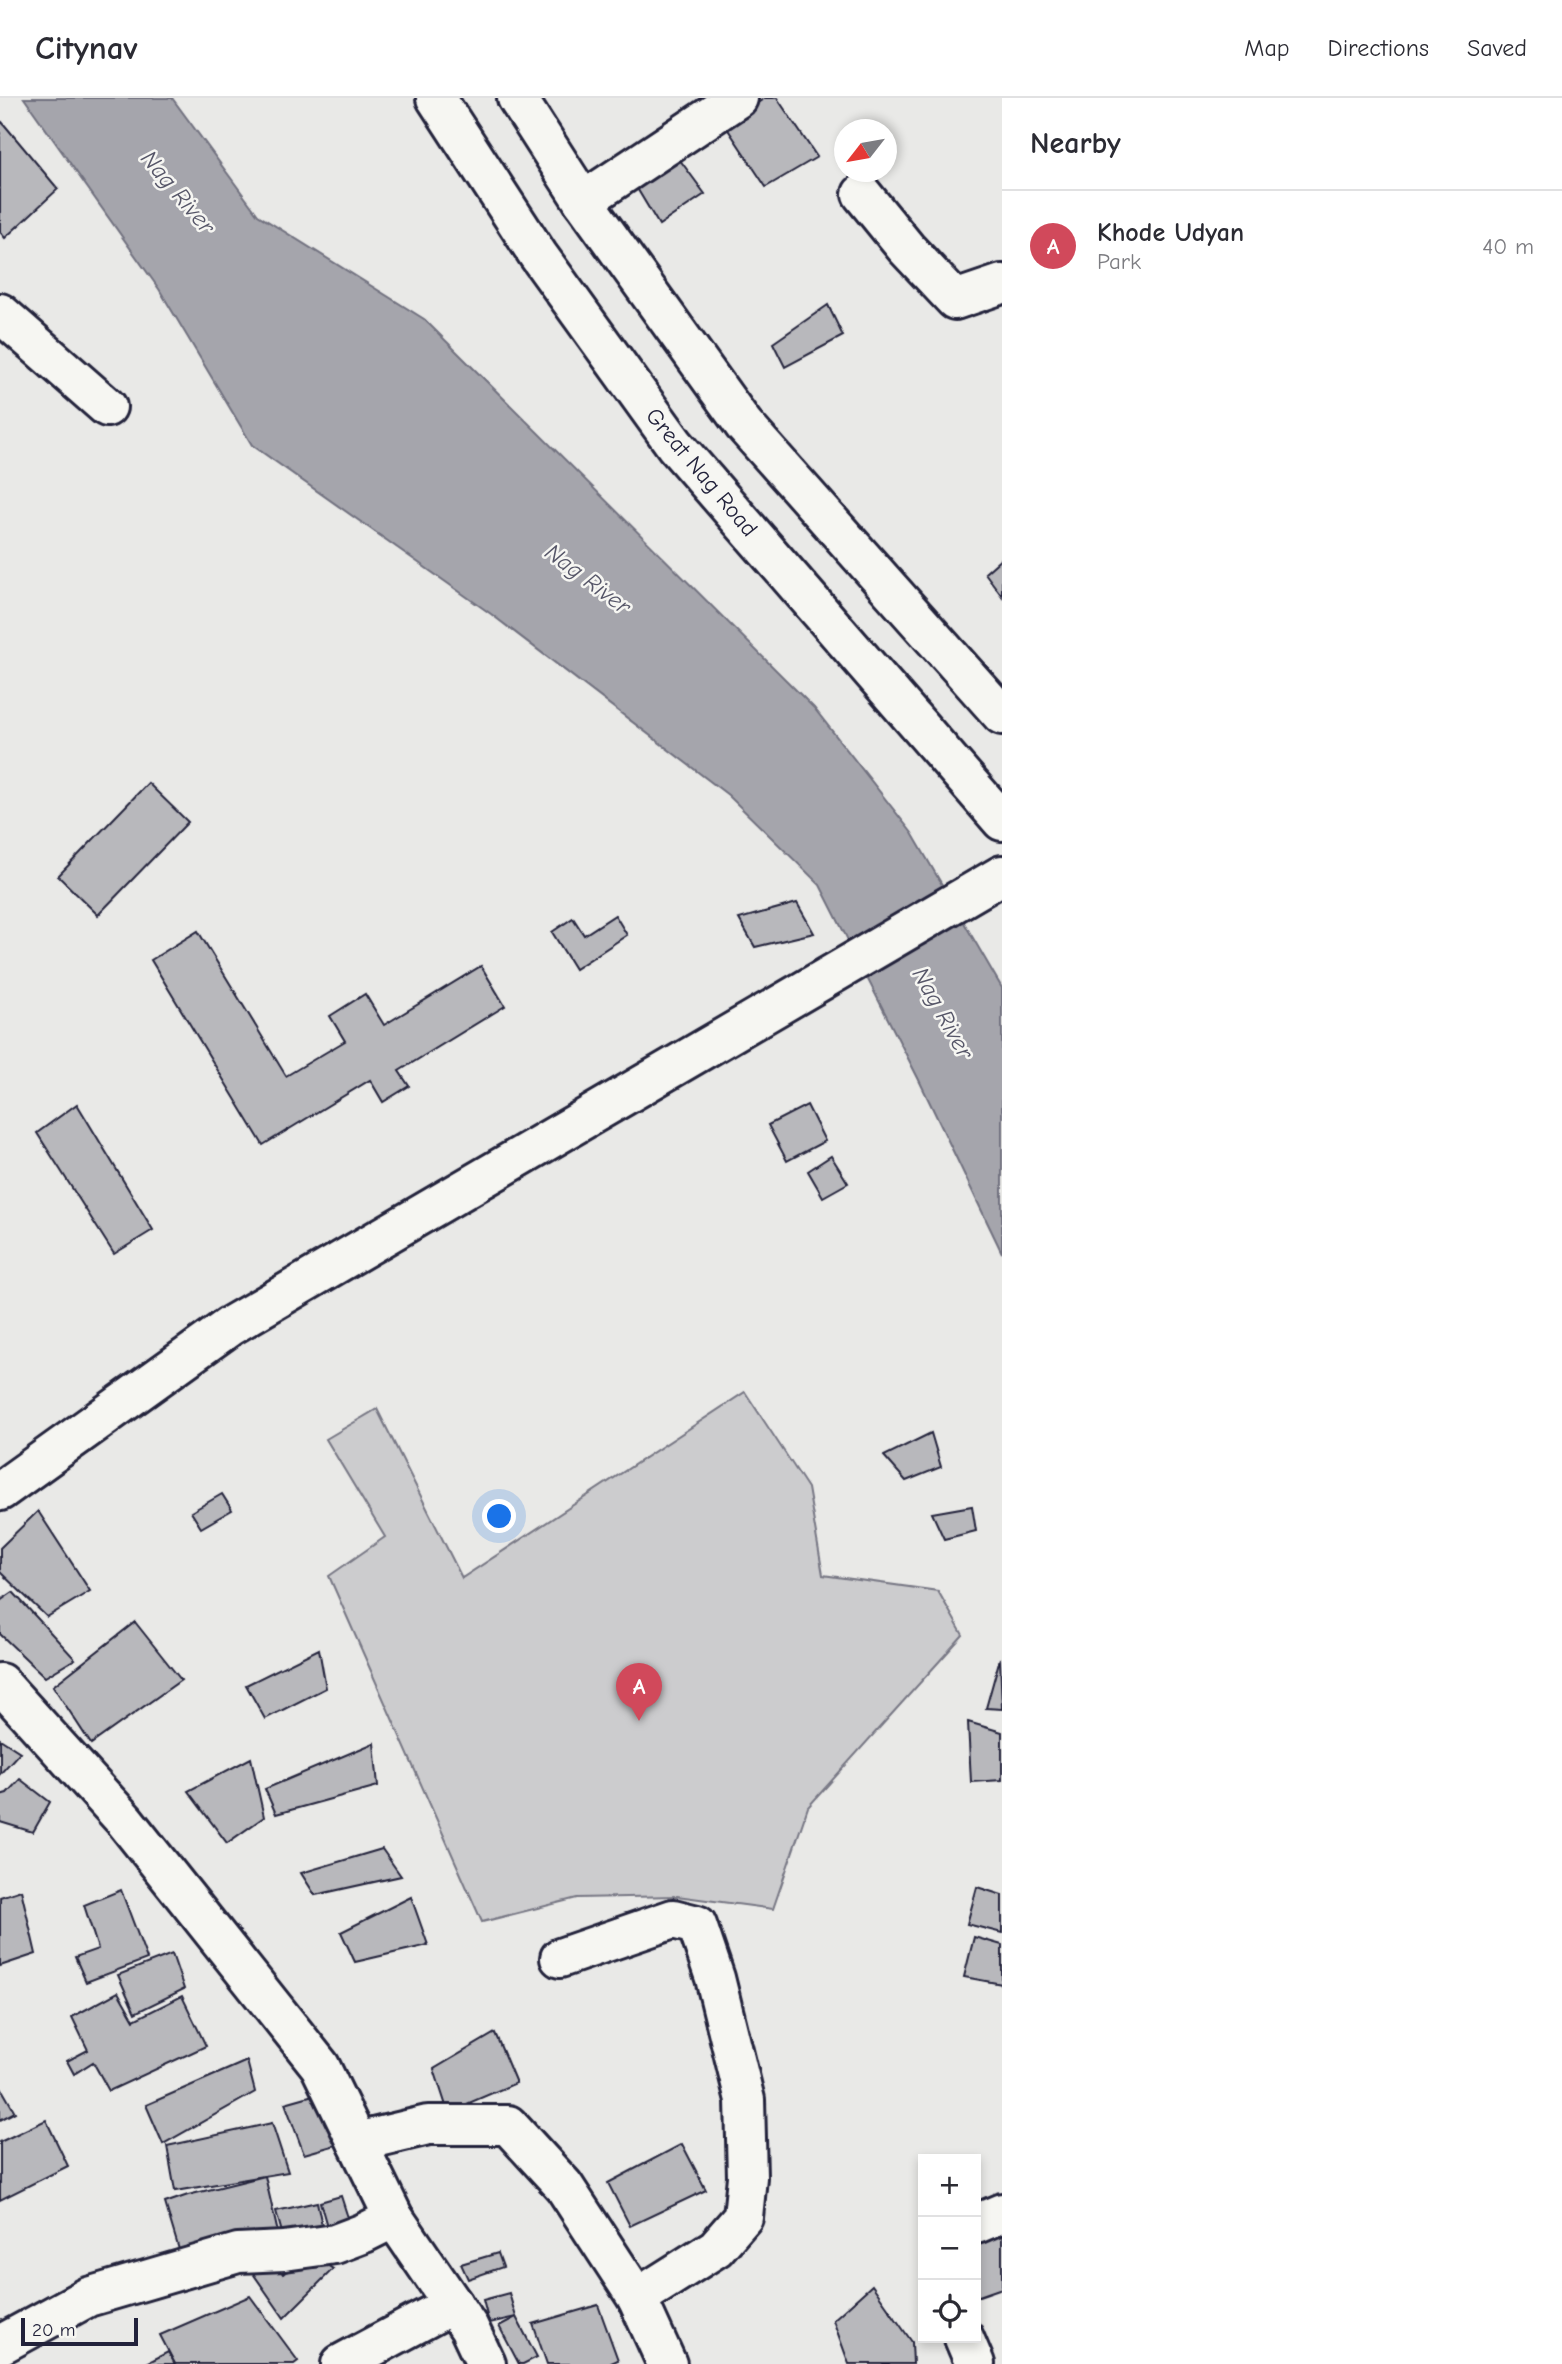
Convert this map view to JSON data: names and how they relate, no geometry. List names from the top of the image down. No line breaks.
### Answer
{"streets":{"street":["Great Nag Road"]},"water":["Nag River"],"scale_bar":"20 m","north":"bottom left","page":{"header":"Citynav","nav":["Map","Directions","Saved"],"heading":"Nearby","list":[{"mark":"A","name":"Khode Udyan","note":"Park","value":"40 m"}],"pins":"A","map_buttons":["+","−"],"scale":"20 m"}}
